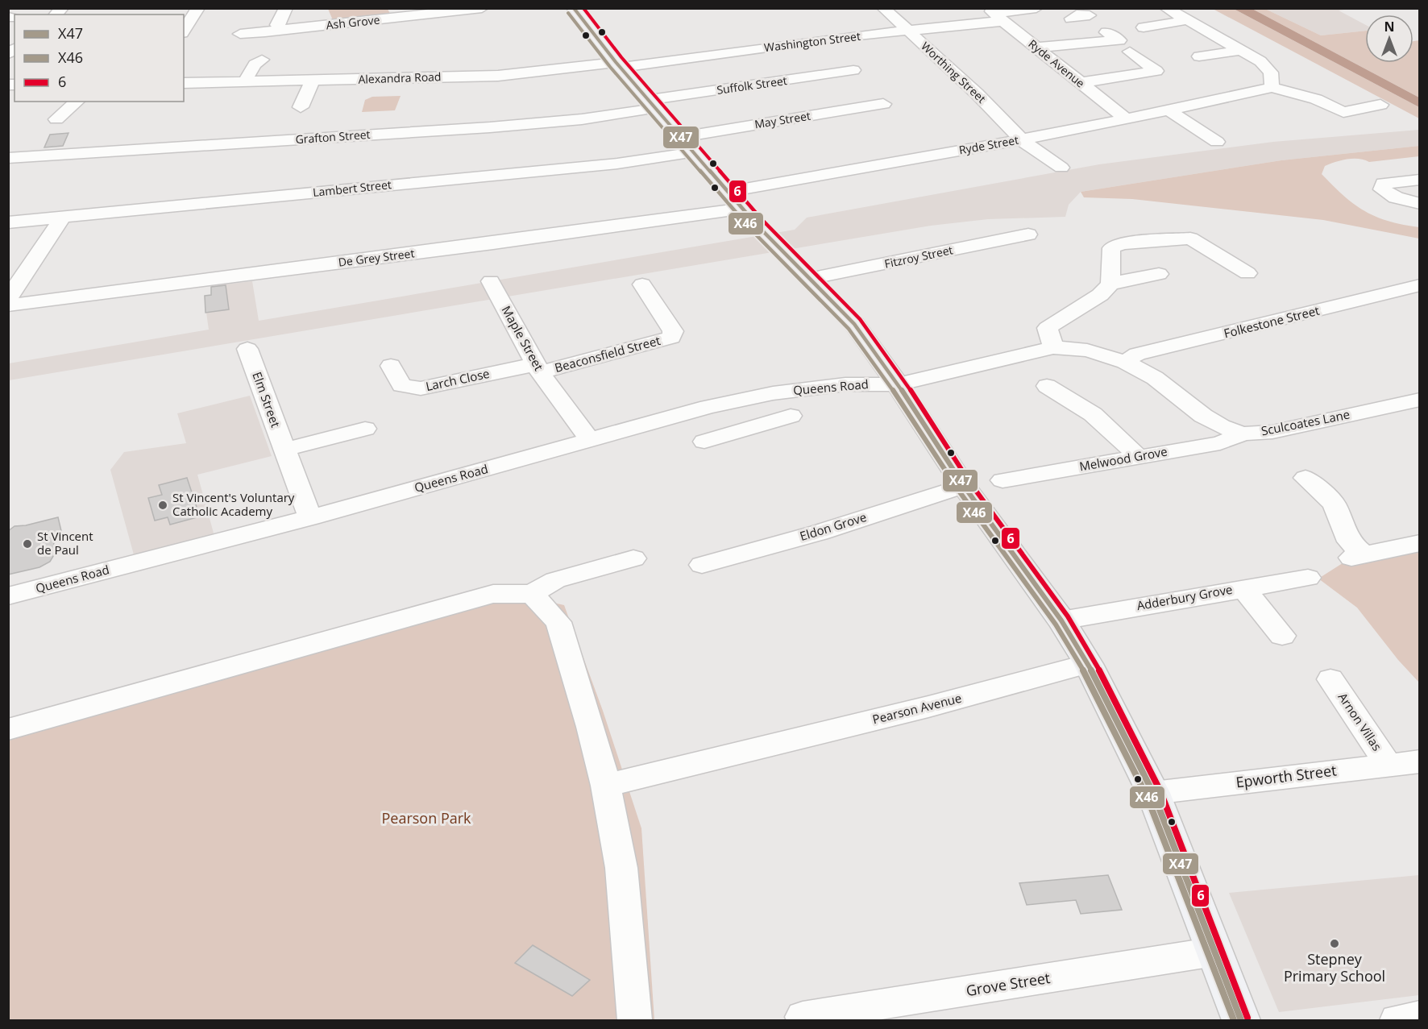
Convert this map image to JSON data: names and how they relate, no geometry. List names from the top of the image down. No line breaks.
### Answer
{"streets":{"street":["Ash Grove","Washington Street","Ryde Avenue","Worthing Street","Alexandra Road","Suffolk Street","May Street","Grafton Street","Ryde Street","Lambert Street","Fitzroy Street","De Grey Street","Folkestone Street","Maple Street","Beaconsfield Street","Larch Close","Queens Road","Elm Street","Sculcoates Lane","Melwood Grove","Eldon Grove","Adderbury Grove","Pearson Avenue","Arnon Villas","Epworth Street","Grove Street"]},"crossings":[["Washington Street","Ryde Avenue"],["Washington Street","Worthing Street"],["Washington Street","Alexandra Road"],["Ryde Avenue","Ryde Street"],["Worthing Street","Ryde Street"],["Suffolk Street","Grafton Street"],["May Street","Lambert Street"],["Ryde Street","De Grey Street"],["Folkestone Street","Sculcoates Lane"],["Maple Street","Beaconsfield Street"],["Maple Street","Larch Close"],["Maple Street","Queens Road"],["Beaconsfield Street","Larch Close"],["Queens Road","Elm Street"],["Queens Road","Sculcoates Lane"],["Sculcoates Lane","Melwood Grove"],["Arnon Villas","Epworth Street"]],"parks":["Pearson Park"],"places":["St Vincent's Voluntary Catholic Academy","St Vincent de Paul","Stepney Primary School"],"lines":["transit line X47","transit line 6","transit line X46"],"legend":["X47","X46","6"],"north":"top"}
